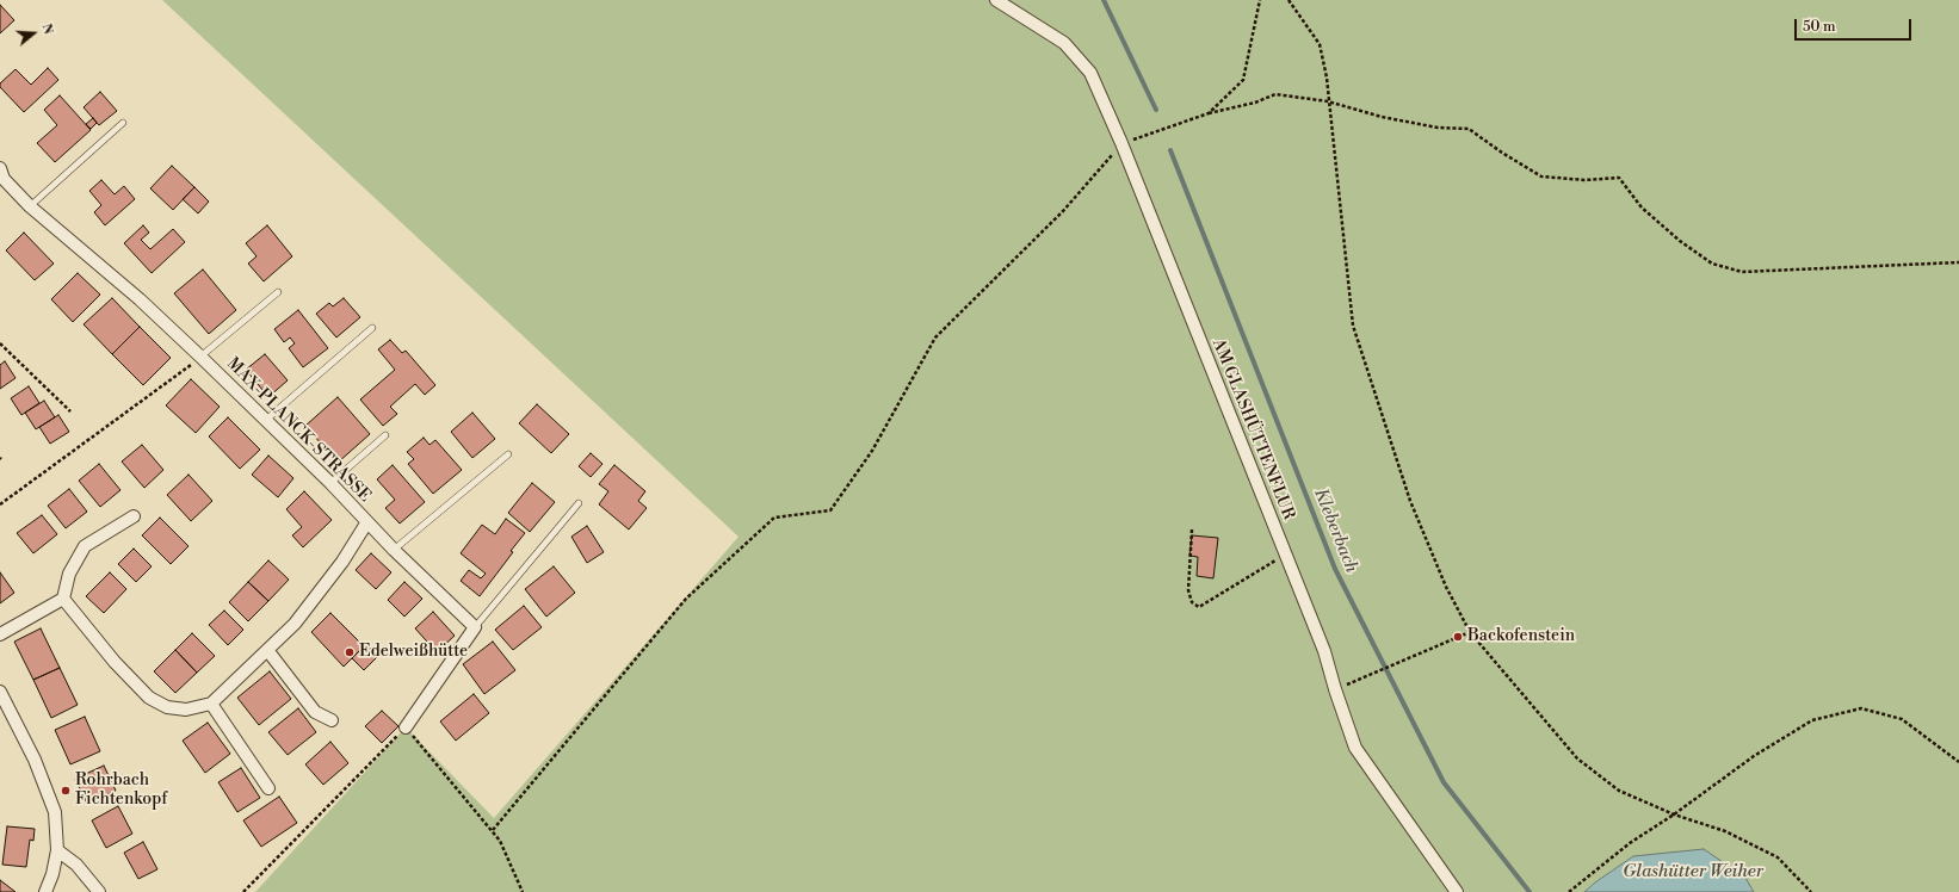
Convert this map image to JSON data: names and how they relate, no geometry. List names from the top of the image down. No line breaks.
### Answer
{"streets":{"street":["AM GLASHÜTTENFLUR","MAX-PLANCK-STRASSE"]},"water":["Kleberbach","Glashütter Weiher"],"places":["Backofenstein","Edelweißhütte","Rohrbach Fichtenkopf"],"scale_bar":"50 m","north":"right"}
